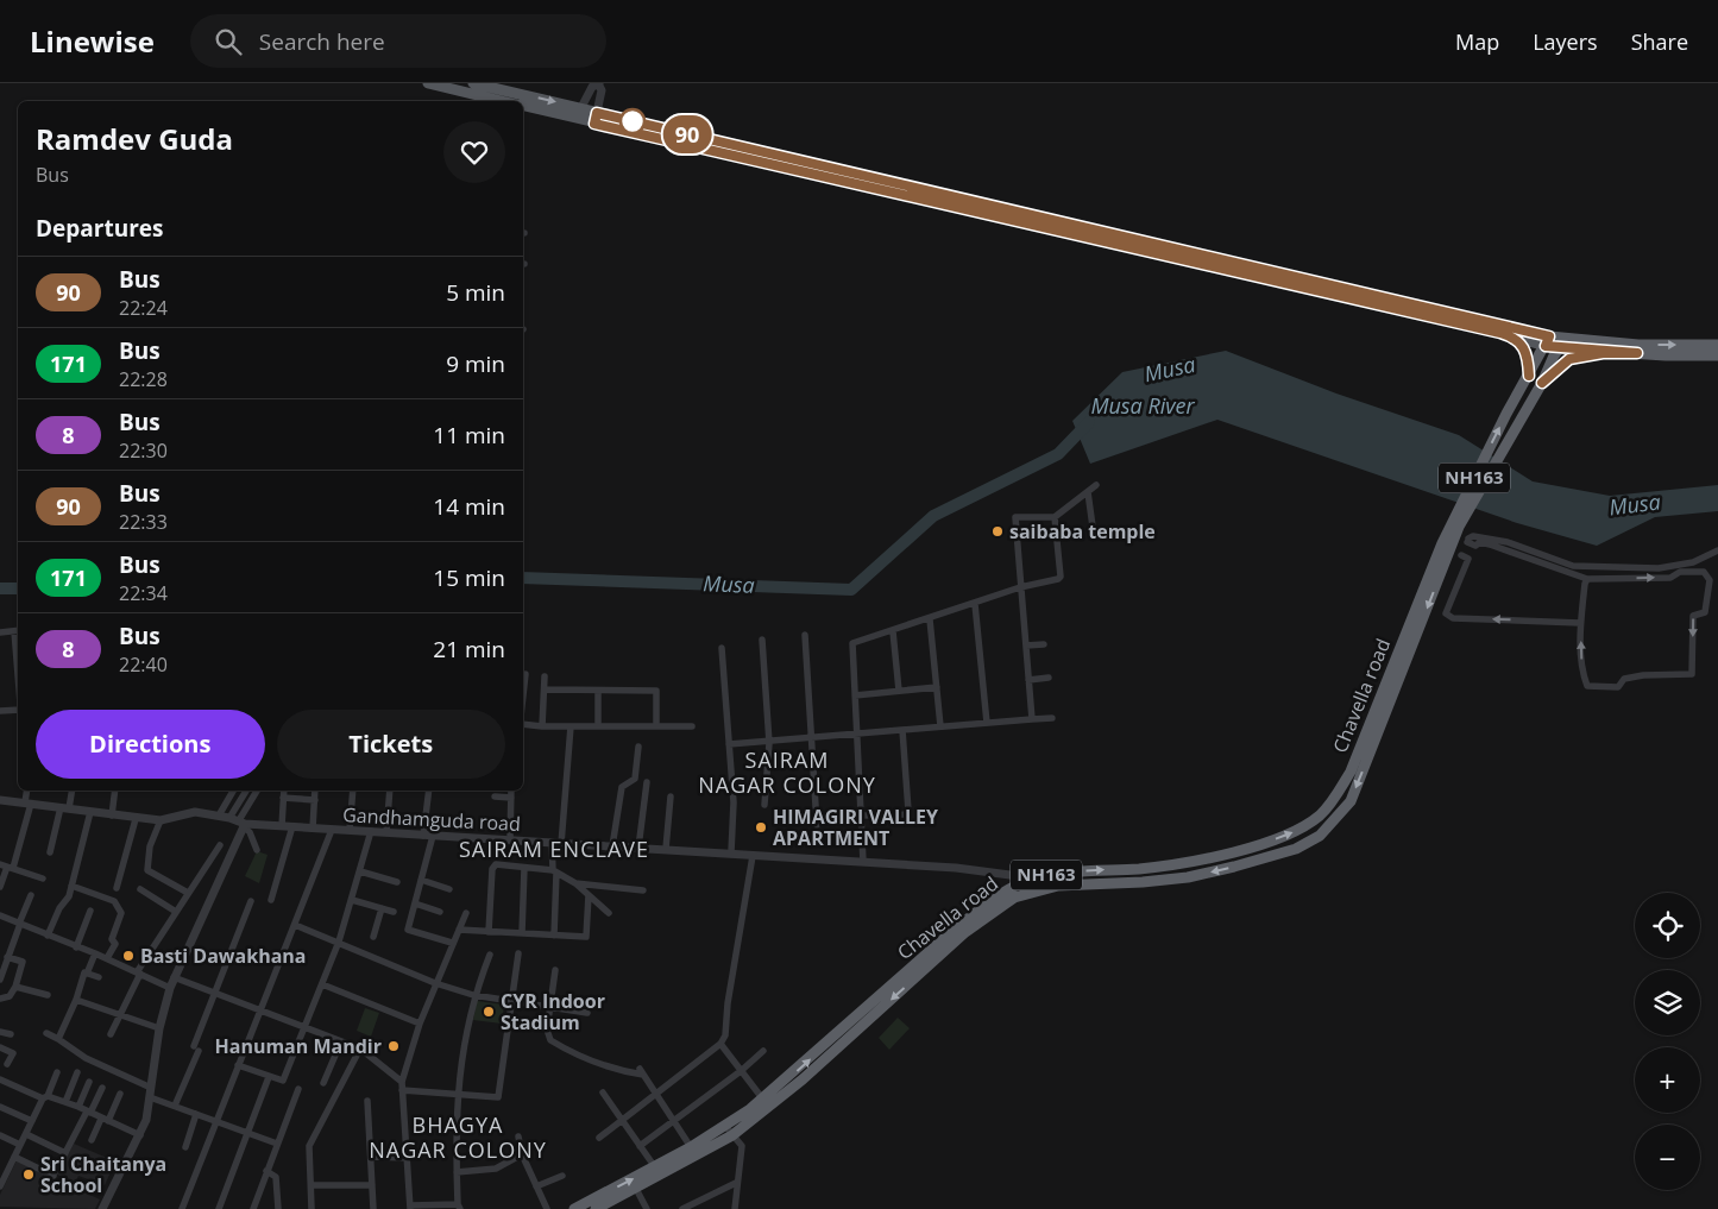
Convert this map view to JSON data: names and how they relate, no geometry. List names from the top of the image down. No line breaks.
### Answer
{"streets":{"highway":["NH163","Chavella road"],"street":["Gandhamguda road"]},"crossings":[["NH163","Chavella road"],["Chavella road","Gandhamguda road"]],"districts":["SAIRAM NAGAR COLONY","SAIRAM ENCLAVE","BHAGYA NAGAR COLONY"],"water":["Musa","Musa River"],"places":["saibaba temple","HIMAGIRI VALLEY APARTMENT","Basti Dawakhana","CYR Indoor Stadium","Hanuman Mandir","Sri Chaitanya School"],"lines":["bus line 90"],"page":{"header":"Linewise","search":"Search here","nav":["Map","Layers","Share"],"on_map":"90","heading":[["Ramdev Guda","Bus"],"Departures"],"list":[{"mark":"90","name":"Bus","note":"22:24","value":"5 min"},{"mark":"171","name":"Bus","note":"22:28","value":"9 min"},{"mark":"8","name":"Bus","note":"22:30","value":"11 min"},{"mark":"90","name":"Bus","note":"22:33","value":"14 min"},{"mark":"171","name":"Bus","note":"22:34","value":"15 min"},{"mark":"8","name":"Bus","note":"22:40","value":"21 min"}],"buttons":["Directions","Tickets"],"map_buttons":["+","−"]}}
